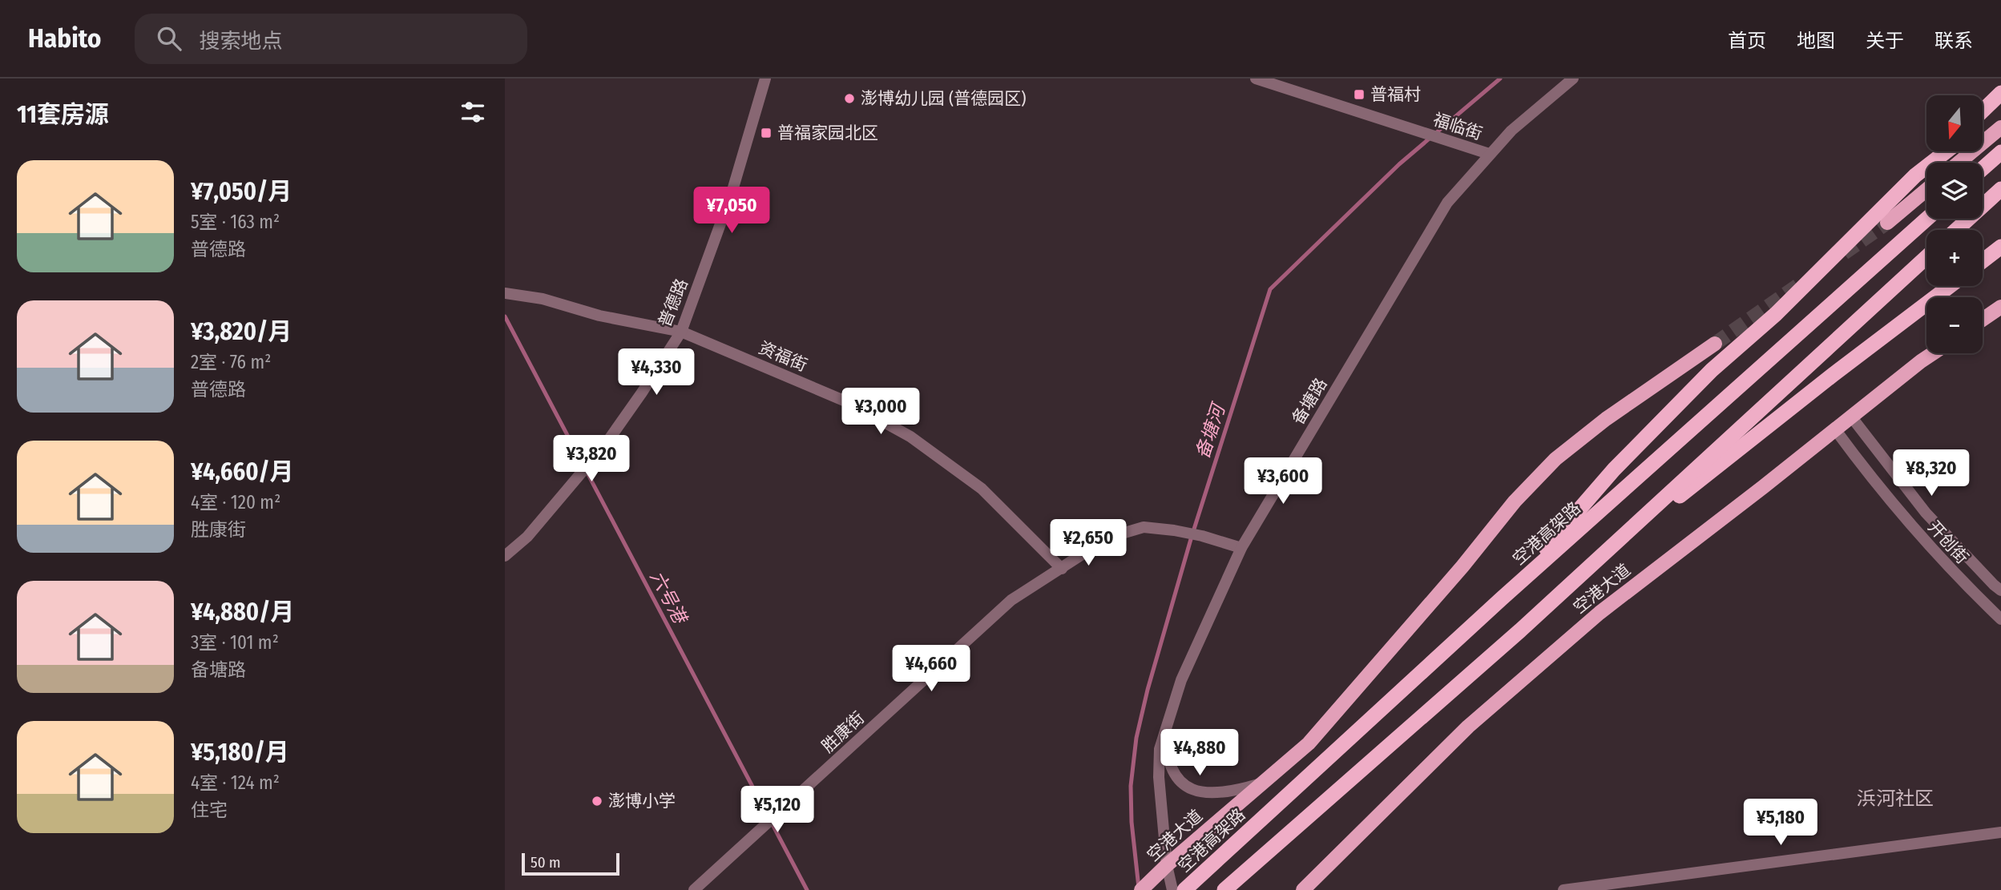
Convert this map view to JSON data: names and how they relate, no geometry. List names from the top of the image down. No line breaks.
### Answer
{"streets":{"highway":["空港高架路"],"main road":["空港大道"],"street":["福临街","普德路","资福街","备塘路","开创街","胜康街"]},"crossings":[["福临街","备塘路"],["普德路","资福街"],["资福街","胜康街"],["备塘路","空港大道"],["备塘路","胜康街"],["开创街","空港大道"]],"districts":["浜河社区"],"water":["备塘河","六号港"],"places":{"transit":["普福村","普福家园北区"],"other":["澎博幼儿园 (普德园区)","澎博小学"]},"scale_bar":"50 m","north":"bottom","page":{"header":"Habito","search":"搜索地点","nav":["首页","地图","关于","联系"],"heading":"11套房源","map_buttons":["+","−"],"list":[{"name":"¥7,050/月","note":"5室 · 163 m² · 普德路"},{"name":"¥3,820/月","note":"2室 · 76 m² · 普德路"},{"name":"¥4,660/月","note":"4室 · 120 m² · 胜康街"},{"name":"¥4,880/月","note":"3室 · 101 m² · 备塘路"},{"name":"¥5,180/月","note":"4室 · 124 m² · 住宅"}],"price":["¥7,050","¥4,330","¥3,000","¥3,820","¥8,320","¥3,600","¥2,650","¥4,660","¥4,880","¥5,120","¥5,180"],"scale":"50 m"}}
